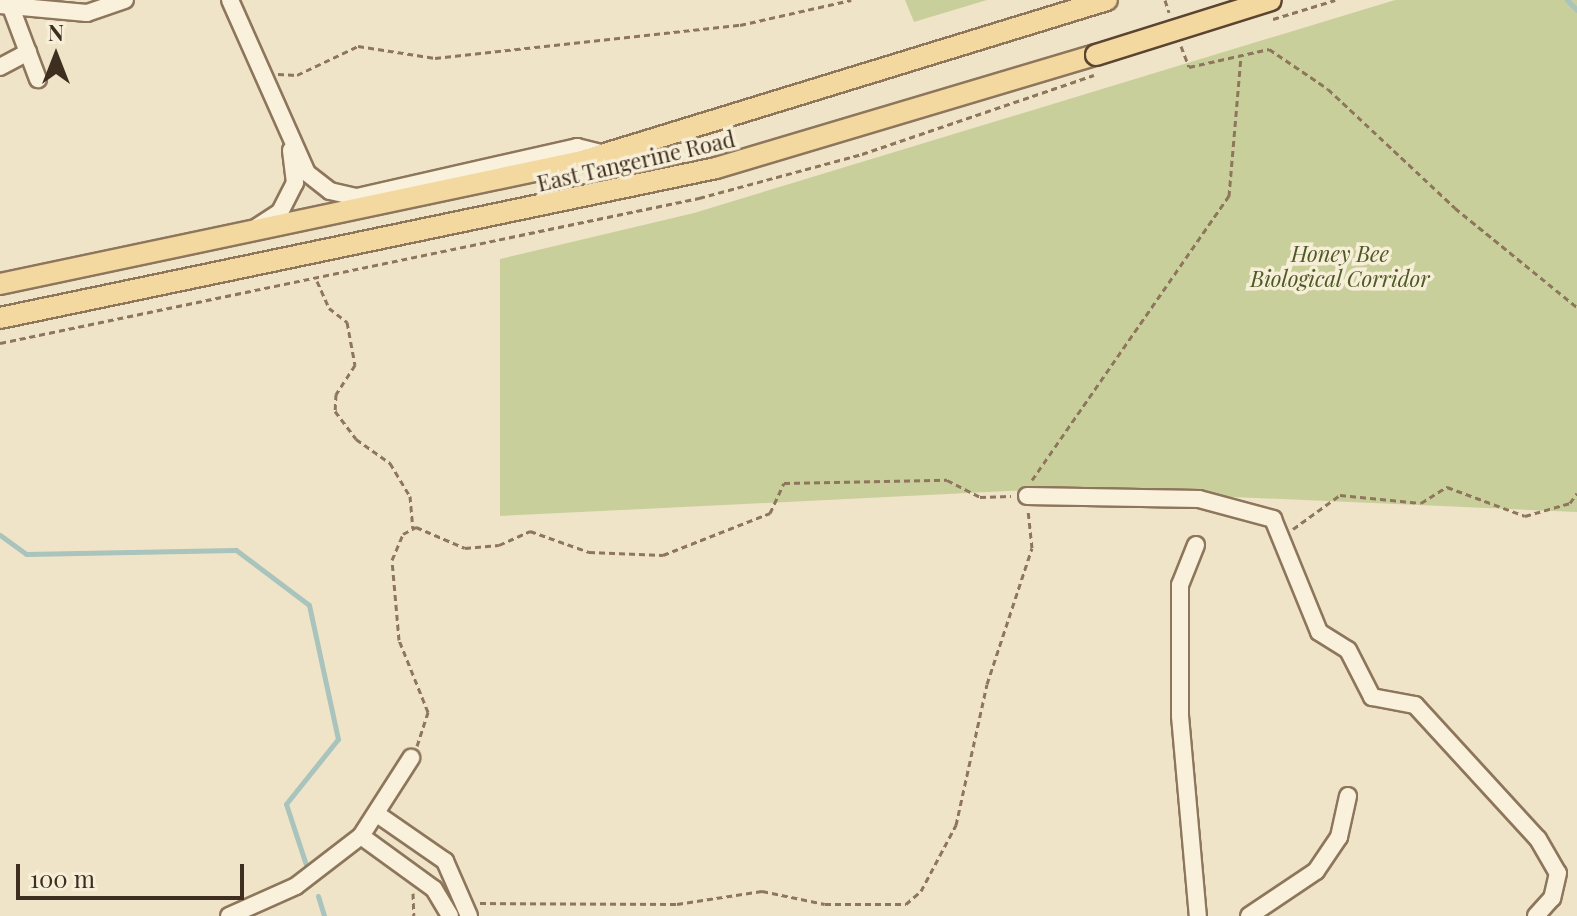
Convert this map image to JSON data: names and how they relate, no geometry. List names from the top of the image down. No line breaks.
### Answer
{"streets":{"main road":["East Tangerine Road"]},"parks":["Honey Bee Biological Corridor"],"scale_bar":"100 m","north":"top"}
